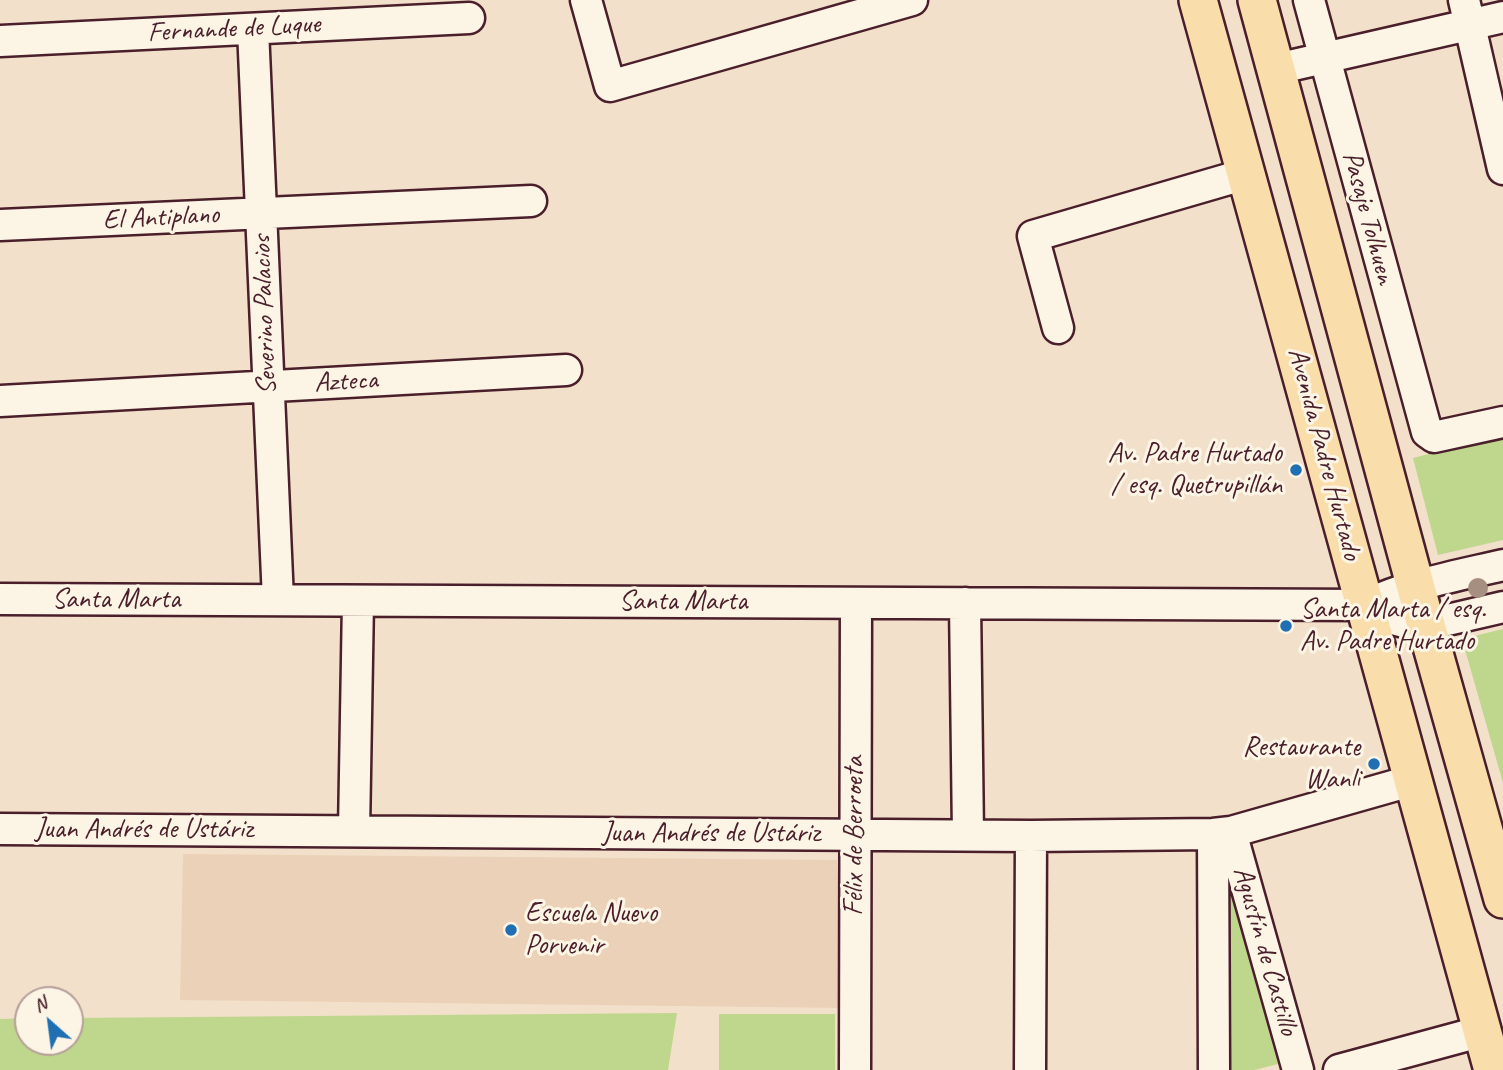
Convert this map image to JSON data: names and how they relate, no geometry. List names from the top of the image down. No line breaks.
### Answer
{"streets":{"main road":["Avenida Padre Hurtado"],"street":["Fernande de Luque","El Antiplano","Pasaje Tolhuen","Severino Palacios","Azteca","Santa Marta","Juan Andrés de Ustáriz","Félix de Berroeta","Agustín de Castillo"]},"crossings":[["Fernande de Luque","Severino Palacios"],["El Antiplano","Severino Palacios"],["Severino Palacios","Azteca"],["Severino Palacios","Santa Marta"],["Avenida Padre Hurtado","Santa Marta"],["Avenida Padre Hurtado","Juan Andrés de Ustáriz"],["Santa Marta","Félix de Berroeta"],["Juan Andrés de Ustáriz","Félix de Berroeta"],["Juan Andrés de Ustáriz","Agustín de Castillo"]],"places":["Av. Padre Hurtado / esq. Quetrupillán","Santa Marta / esq. Av. Padre Hurtado","Restaurante Wanli","Escuela Nuevo Porvenir"],"north":"top left"}
